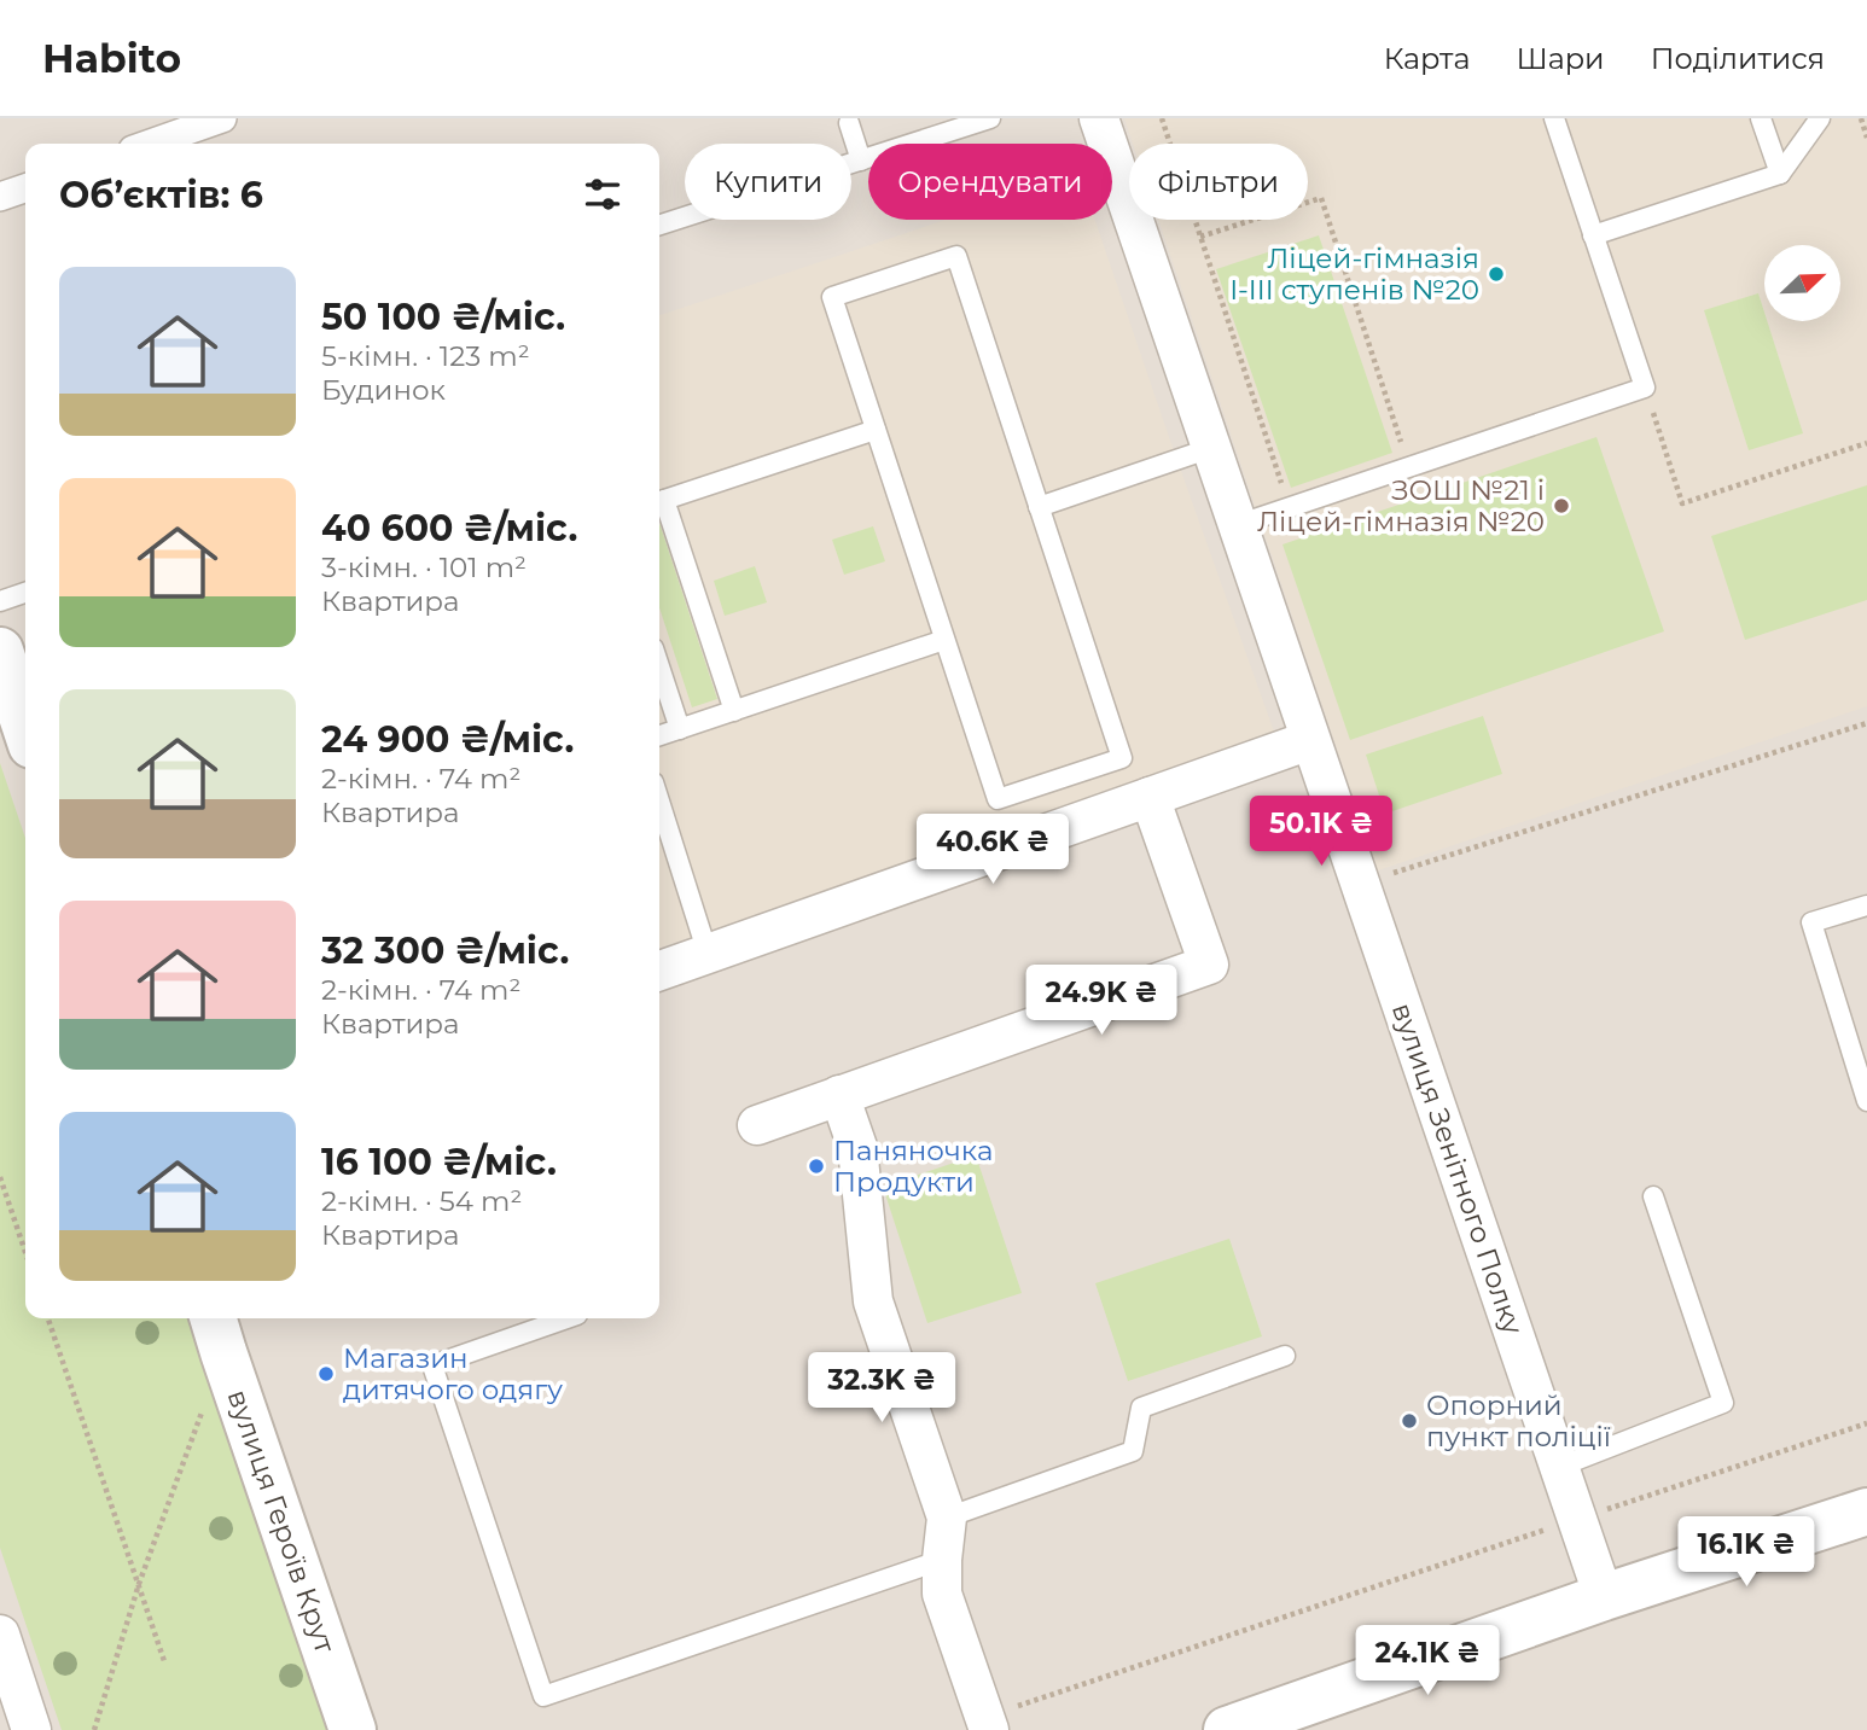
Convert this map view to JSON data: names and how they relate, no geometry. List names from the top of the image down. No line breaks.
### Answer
{"streets":{"street":["вулиця Зенітного Полку","вулиця Героїв Крут"]},"places":["Ліцей-гімназія I-III ступенів №20","ЗОШ №21 і Ліцей-гімназія №20","Паняночка Продукти","Магазин дитячого одягу","Опорний пункт поліції"],"north":"top right","page":{"header":"Habito","nav":["Карта","Шари","Поділитися"],"chip":["Купити","Орендувати","Фільтри"],"heading":"Об’єктів: 6","list":[{"name":"50 100 ₴/міс.","note":"5-кімн. · 123 m² · Будинок"},{"name":"40 600 ₴/міс.","note":"3-кімн. · 101 m² · Квартира"},{"name":"24 900 ₴/міс.","note":"2-кімн. · 74 m² · Квартира"},{"name":"32 300 ₴/міс.","note":"2-кімн. · 74 m² · Квартира"},{"name":"16 100 ₴/міс.","note":"2-кімн. · 54 m² · Квартира"}],"price":["50.1K ₴","40.6K ₴","24.9K ₴","32.3K ₴","16.1K ₴","24.1K ₴"]}}
